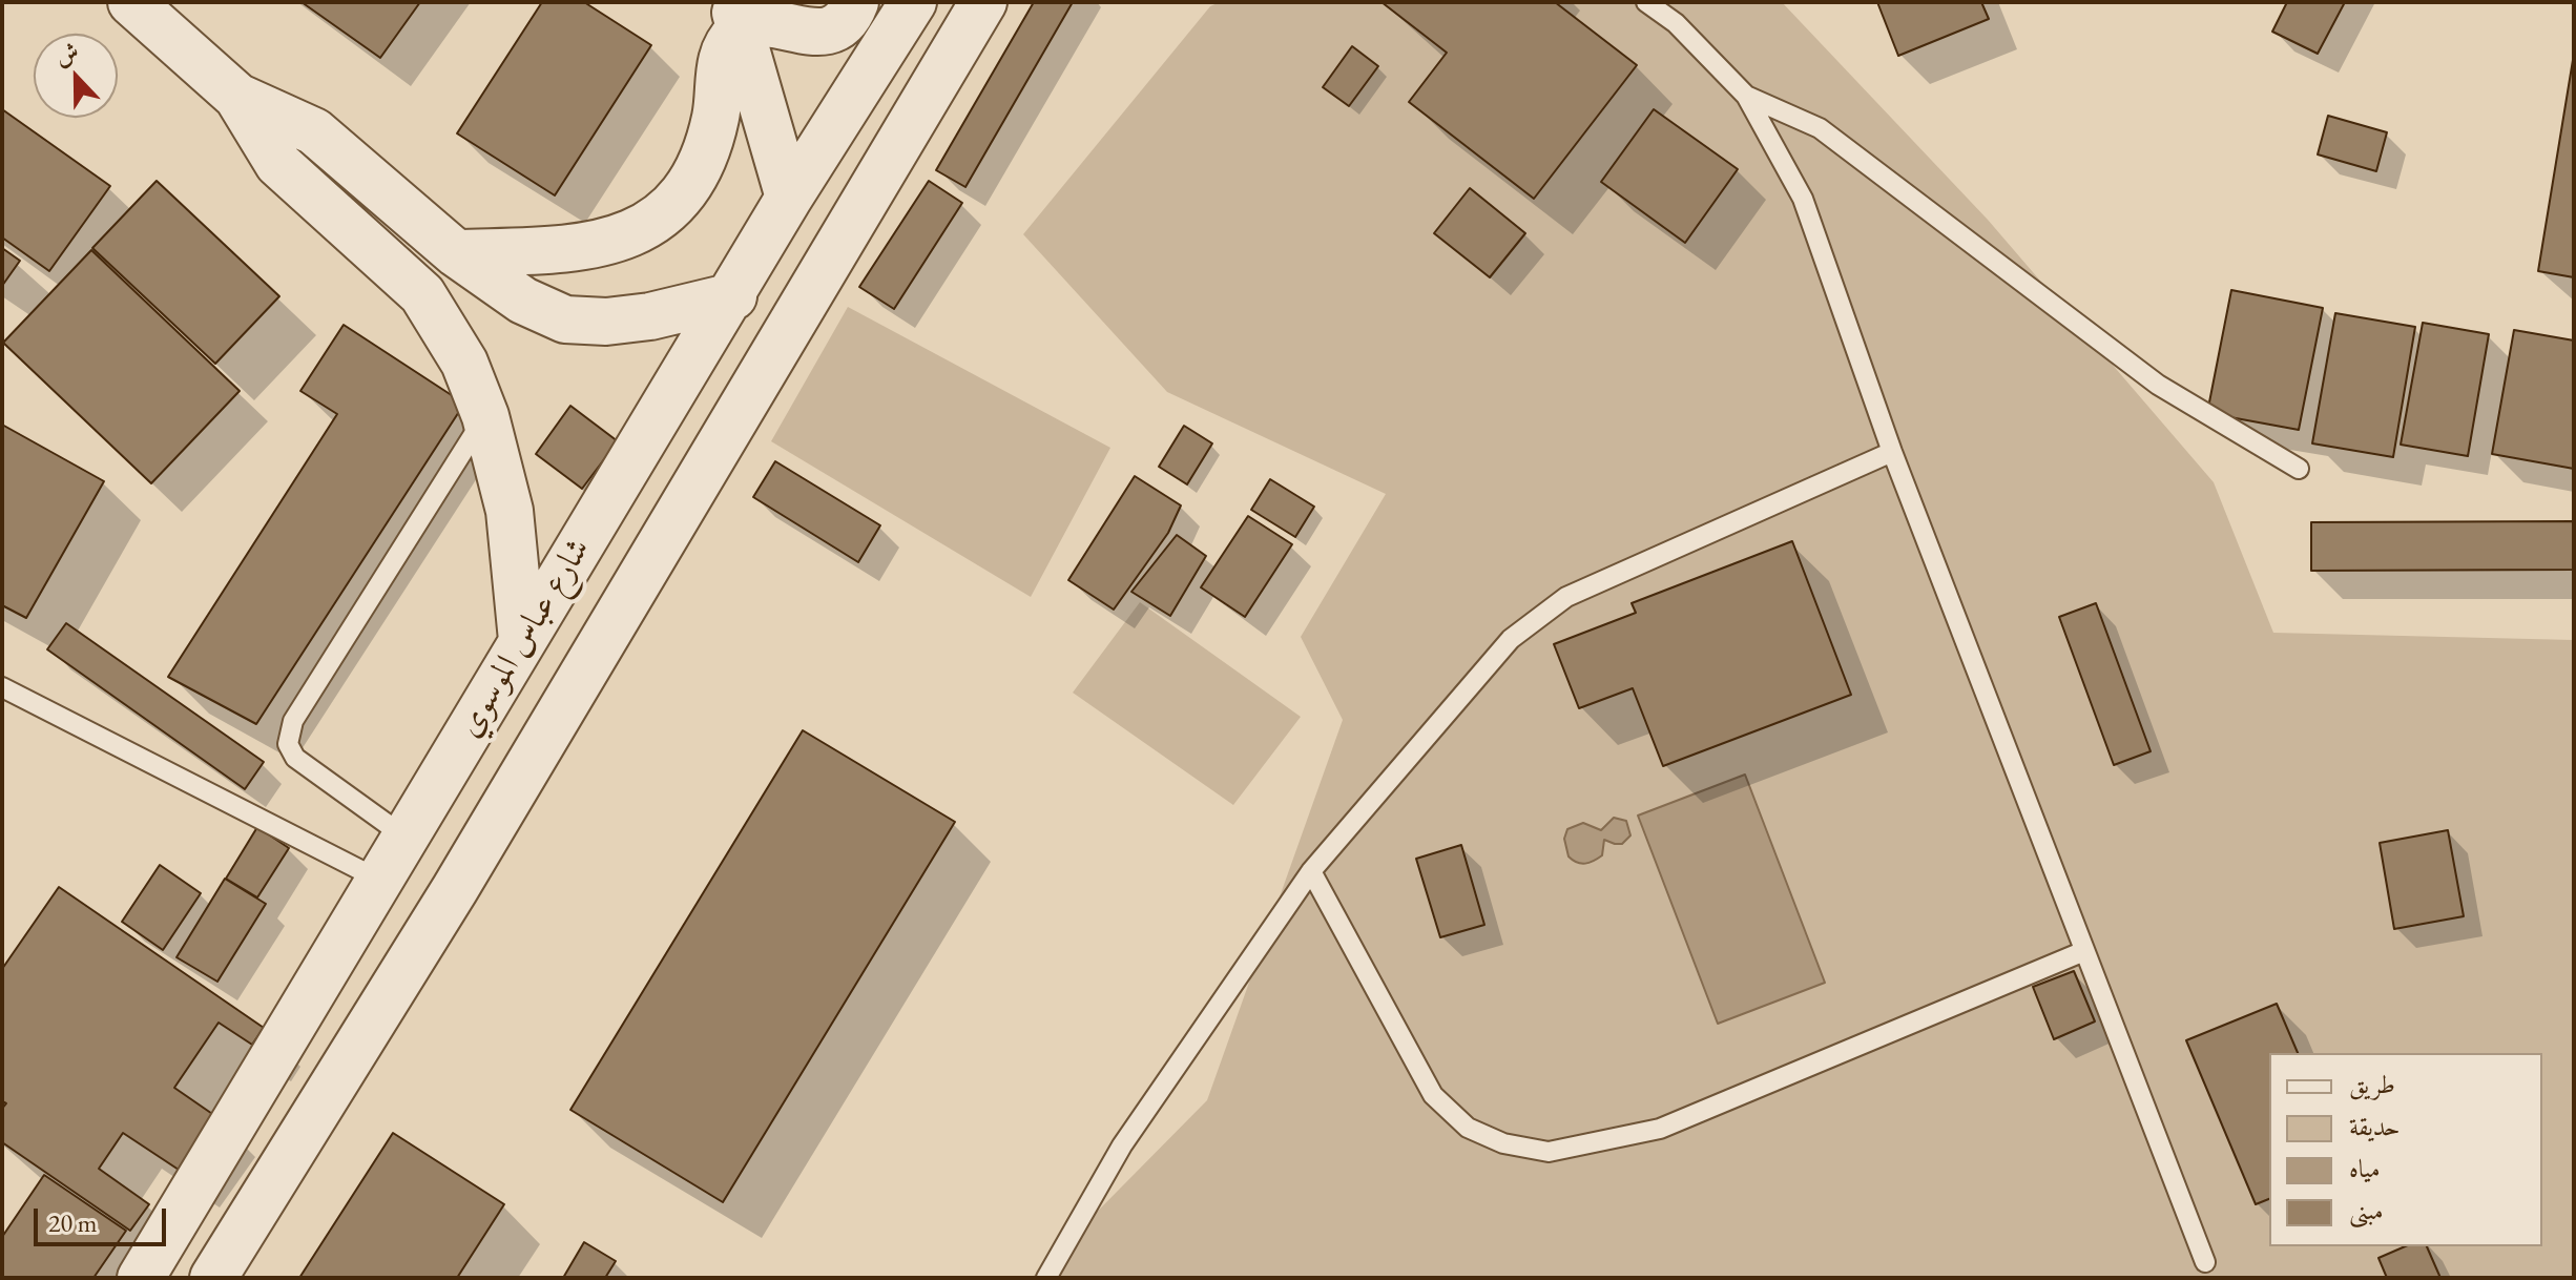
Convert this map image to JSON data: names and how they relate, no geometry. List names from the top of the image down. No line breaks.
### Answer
{"streets":{"street":["شارع عباس الموسوي"]},"legend":["طريق","حديقة","مياه","مبنى"],"scale_bar":"20 m","north":"top"}
